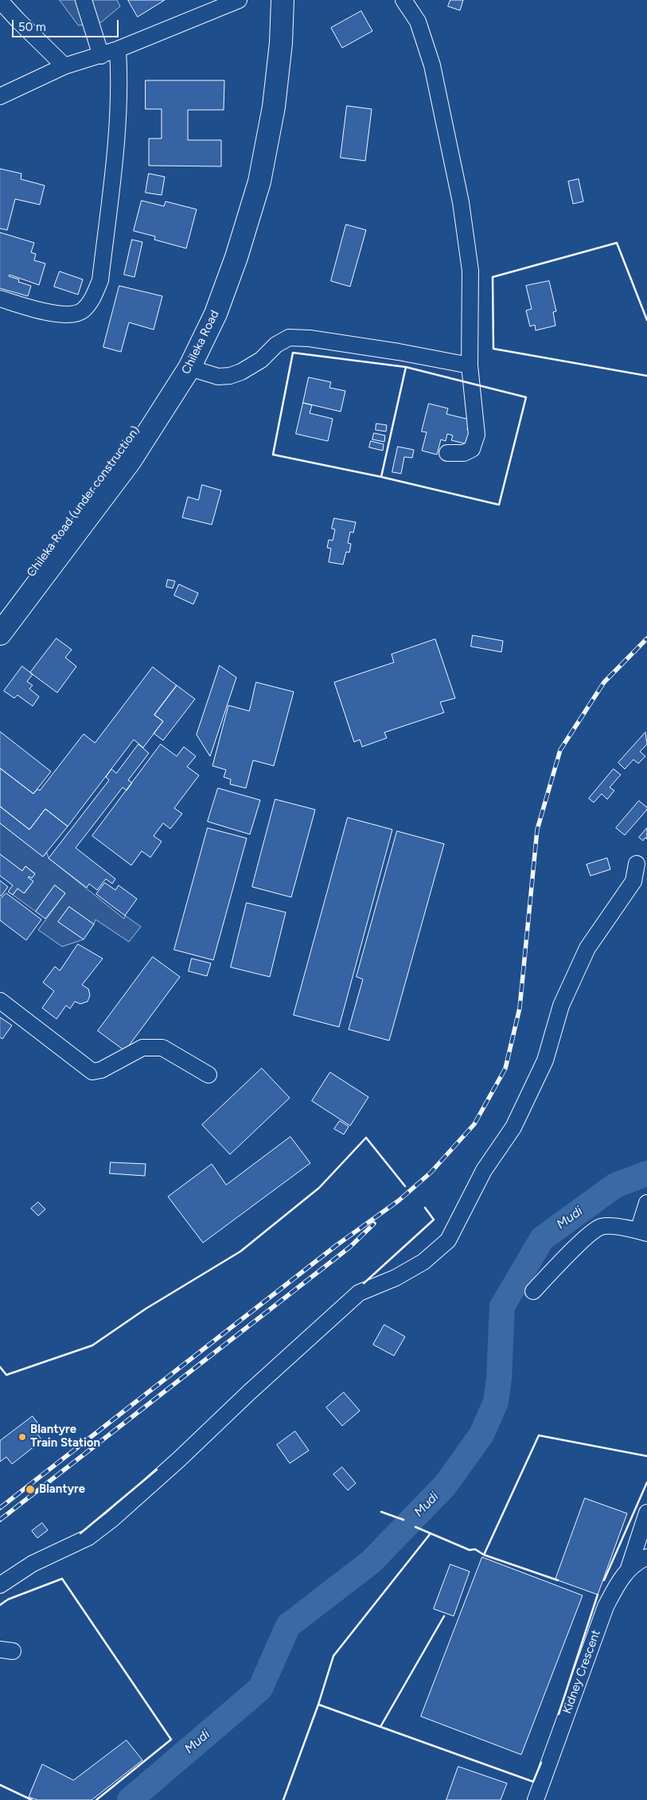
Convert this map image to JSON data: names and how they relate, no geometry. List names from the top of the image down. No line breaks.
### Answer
{"streets":{"highway":["Chileka Road","Chileka Road (under construction)"],"street":["Kidney Crescent"]},"water":["Mudi"],"places":["Blantyre Train Station","Blantyre"],"scale_bar":"50 m"}
